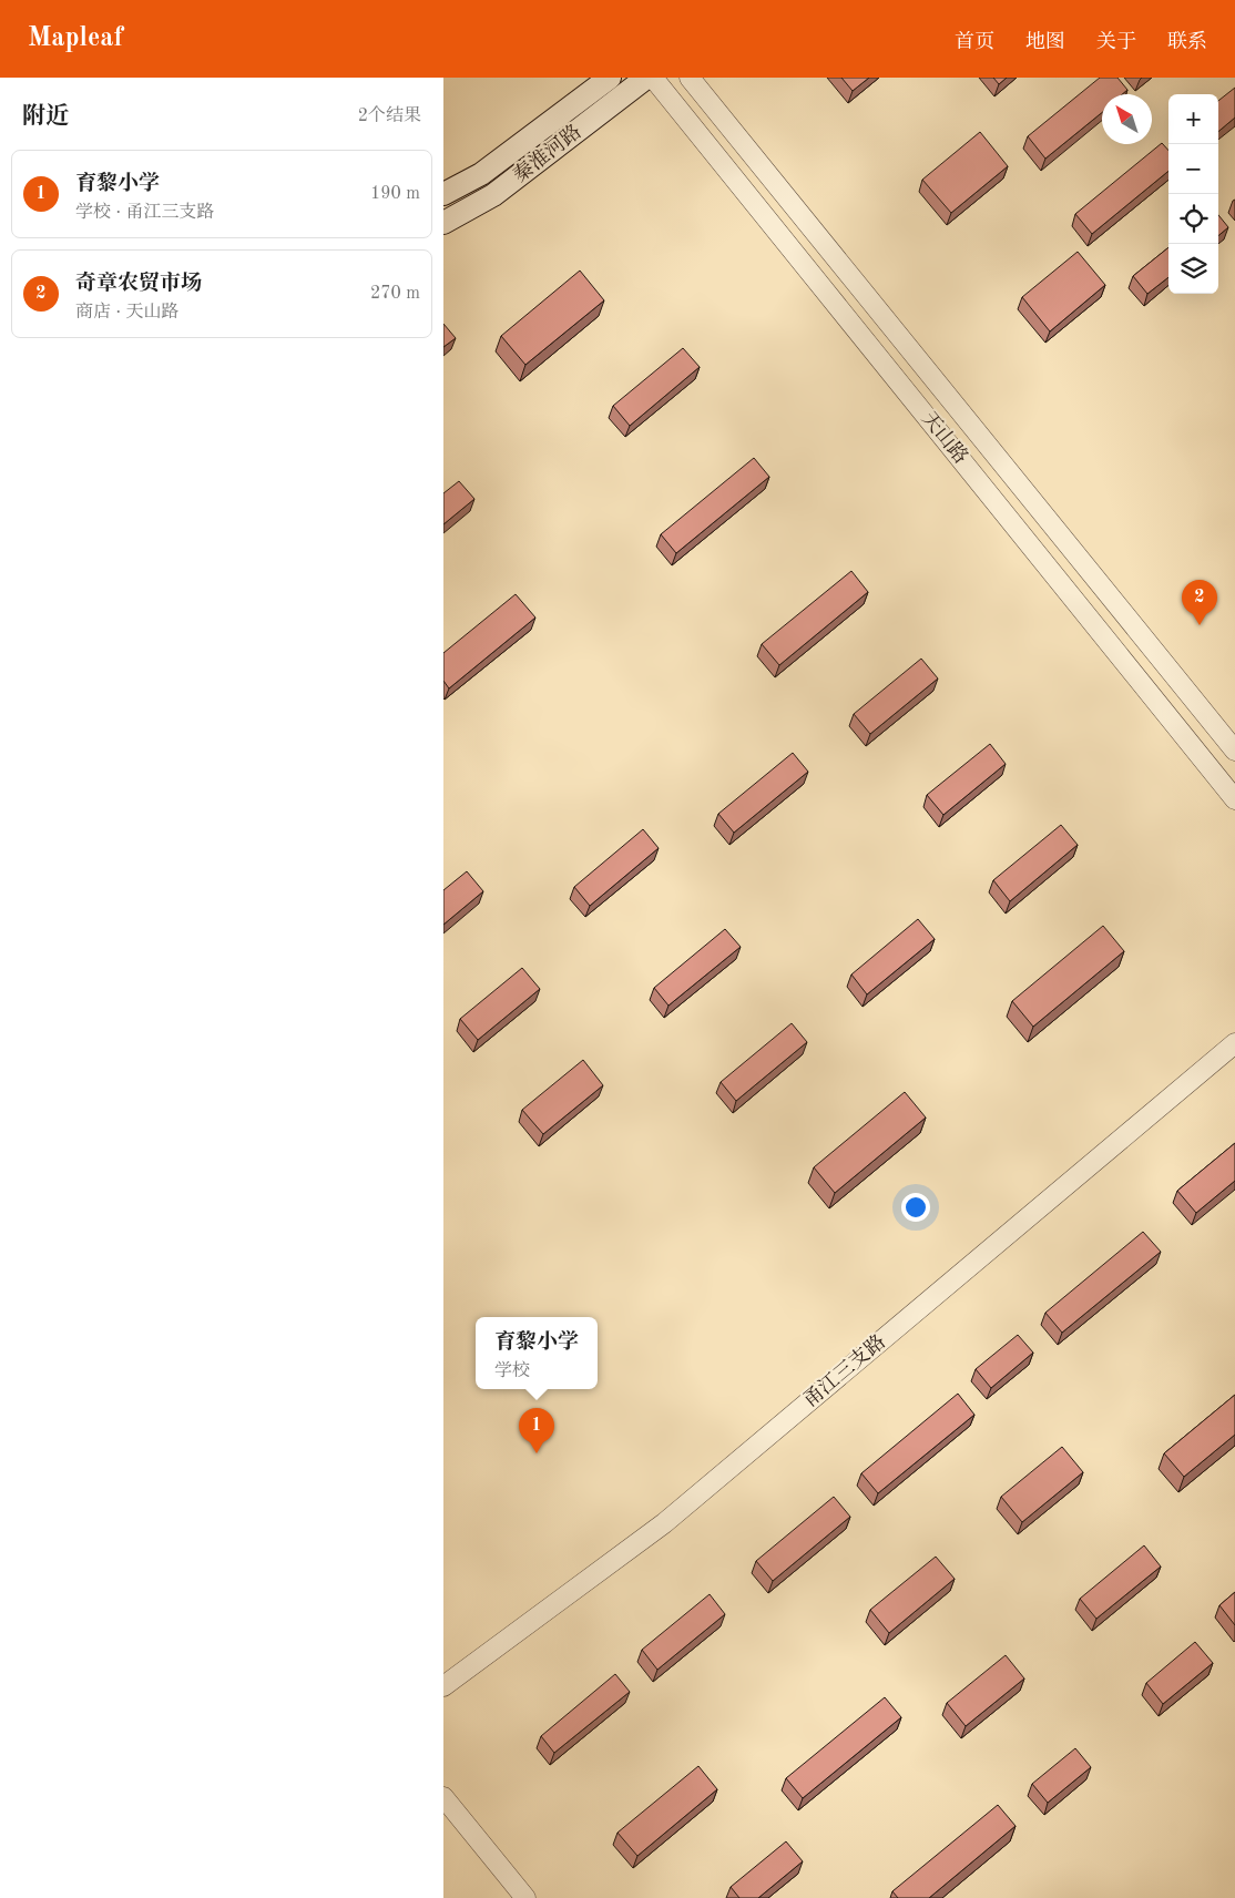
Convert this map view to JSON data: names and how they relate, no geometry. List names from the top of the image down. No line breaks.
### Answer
{"streets":{"main road":["秦淮河路"],"street":["天山路","甬江三支路"]},"north":"top left","page":{"header":"Mapleaf","nav":["首页","地图","关于","联系"],"heading":["附近","2个结果"],"map_buttons":["+","−"],"list":[{"mark":"1","name":"育黎小学","note":"学校 · 甬江三支路","value":"190 m"},{"mark":"2","name":"奇章农贸市场","note":"商店 · 天山路","value":"270 m"}],"pins":["2","1"],"popup":["育黎小学","学校"]}}
